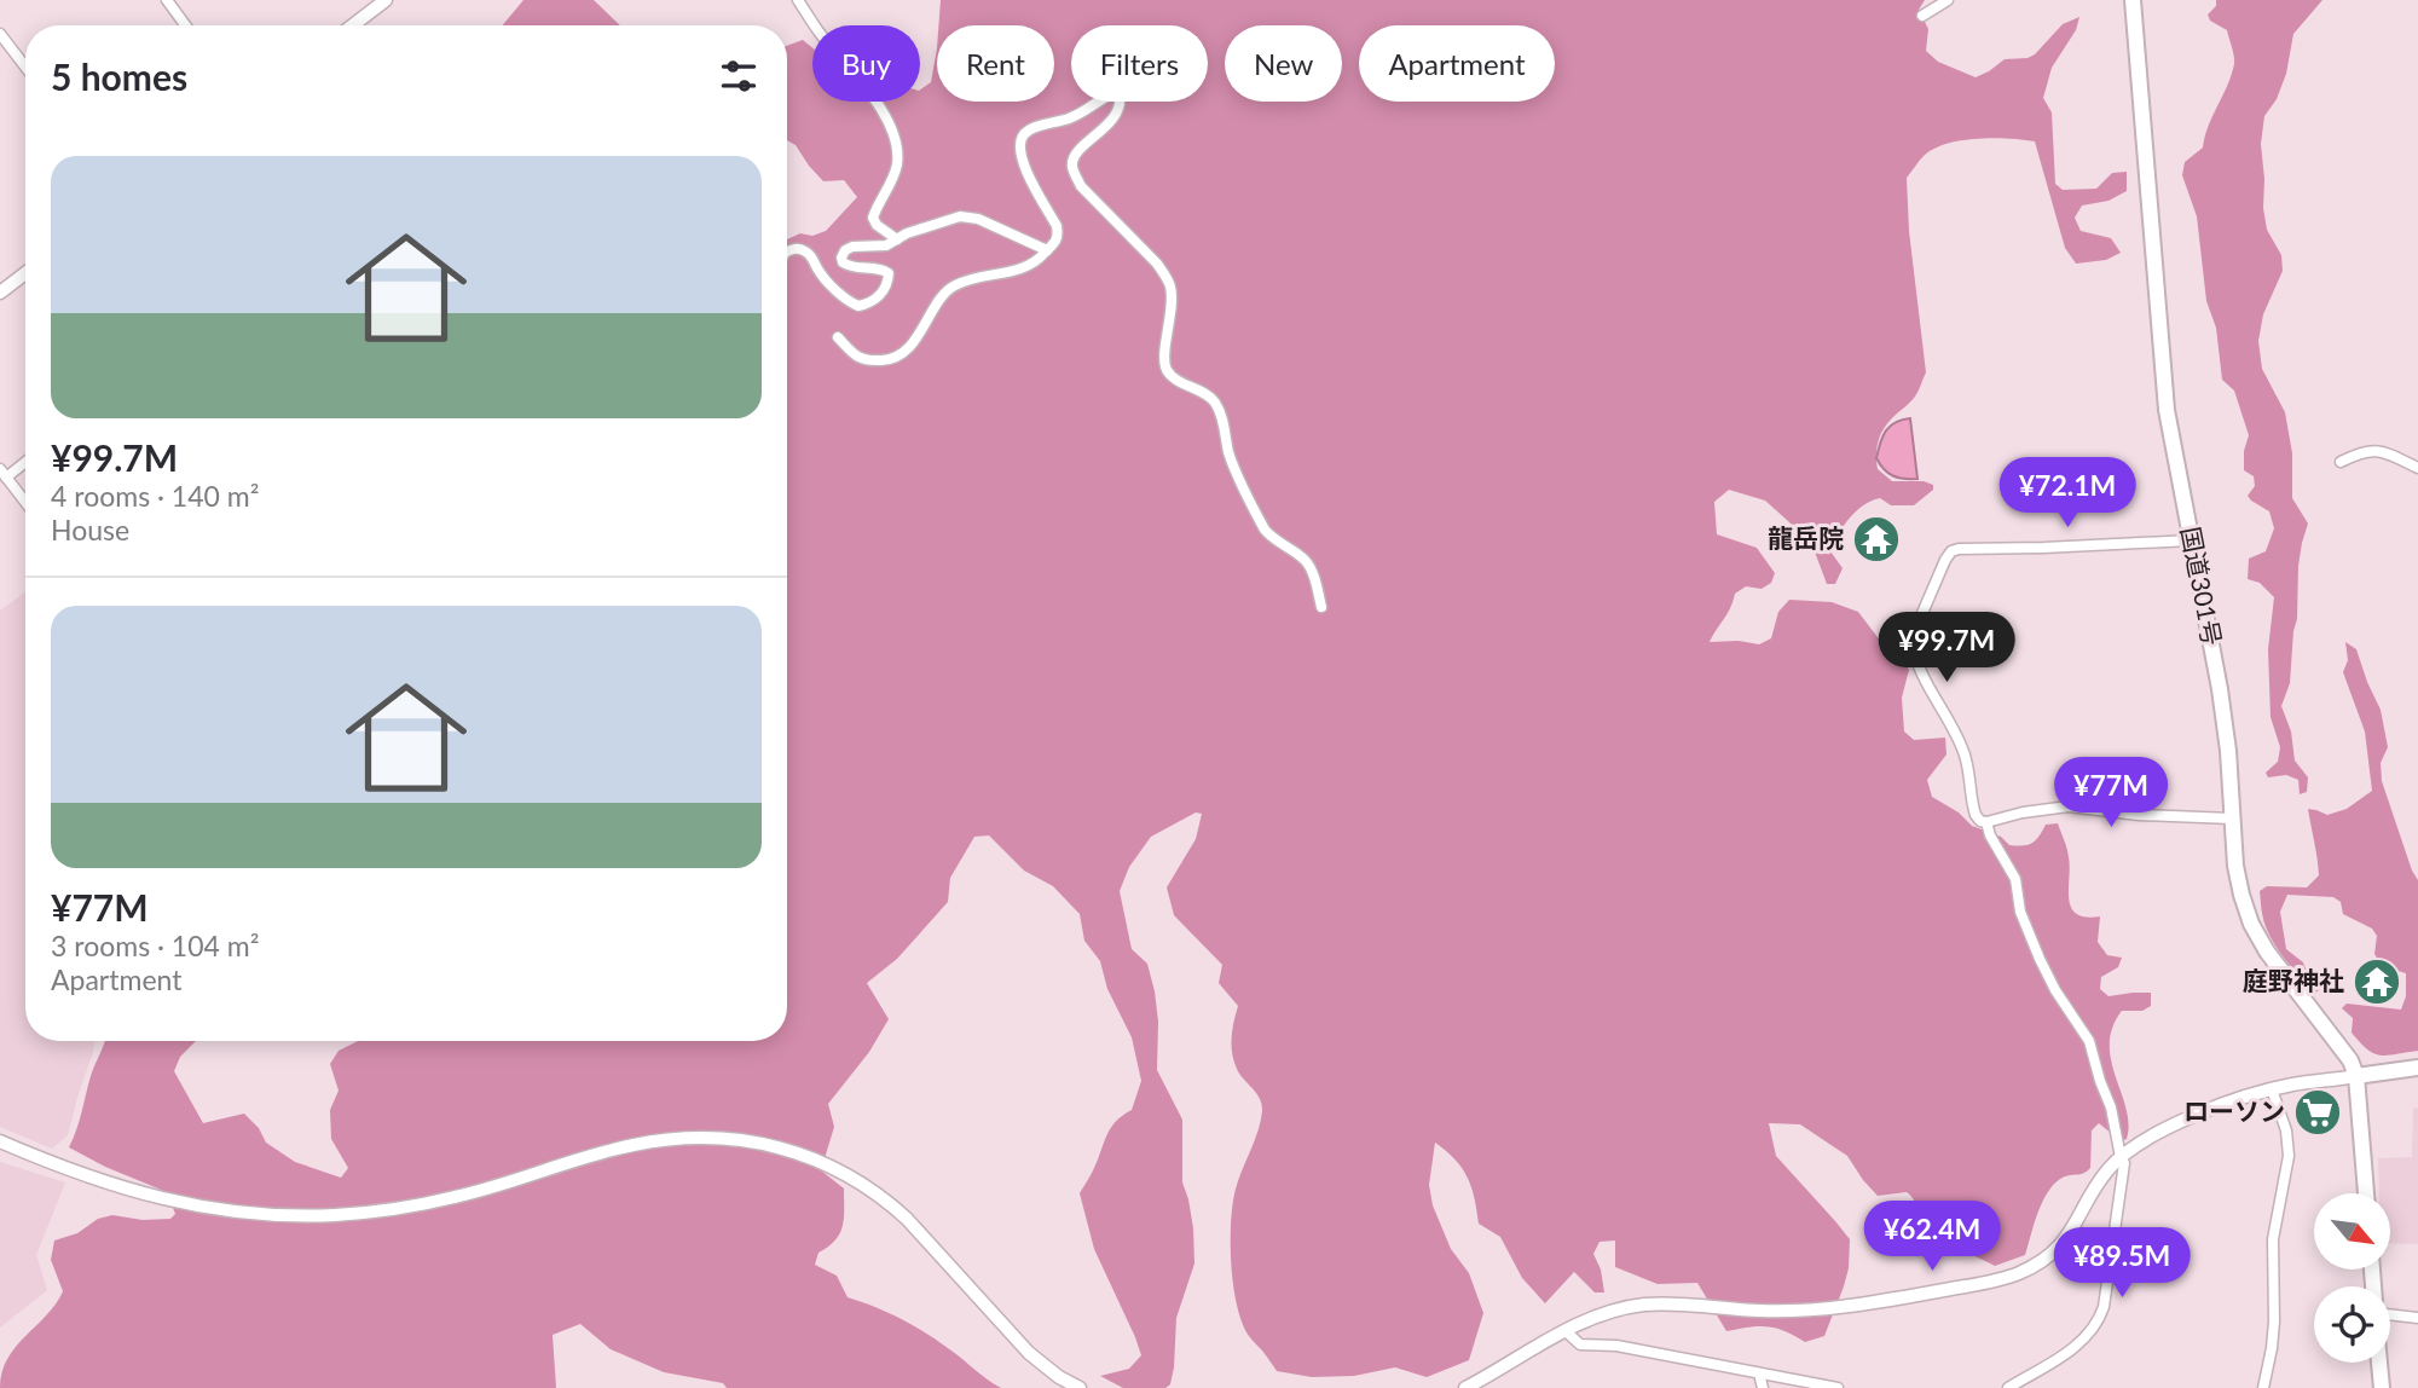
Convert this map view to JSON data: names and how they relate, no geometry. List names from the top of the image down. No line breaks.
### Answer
{"streets":{"main road":["国道301号"]},"places":{"temple":["龍岳院","庭野神社"],"supermarket":["ローソン"]},"north":"bottom right","page":{"chip":["Buy","Rent","Filters","New","Apartment"],"heading":"5 homes","list":[{"name":"¥99.7M","note":"4 rooms · 140 m² · House"},{"name":"¥77M","note":"3 rooms · 104 m² · Apartment"}],"price":["¥72.1M","¥99.7M","¥77M","¥62.4M","¥89.5M"]}}
